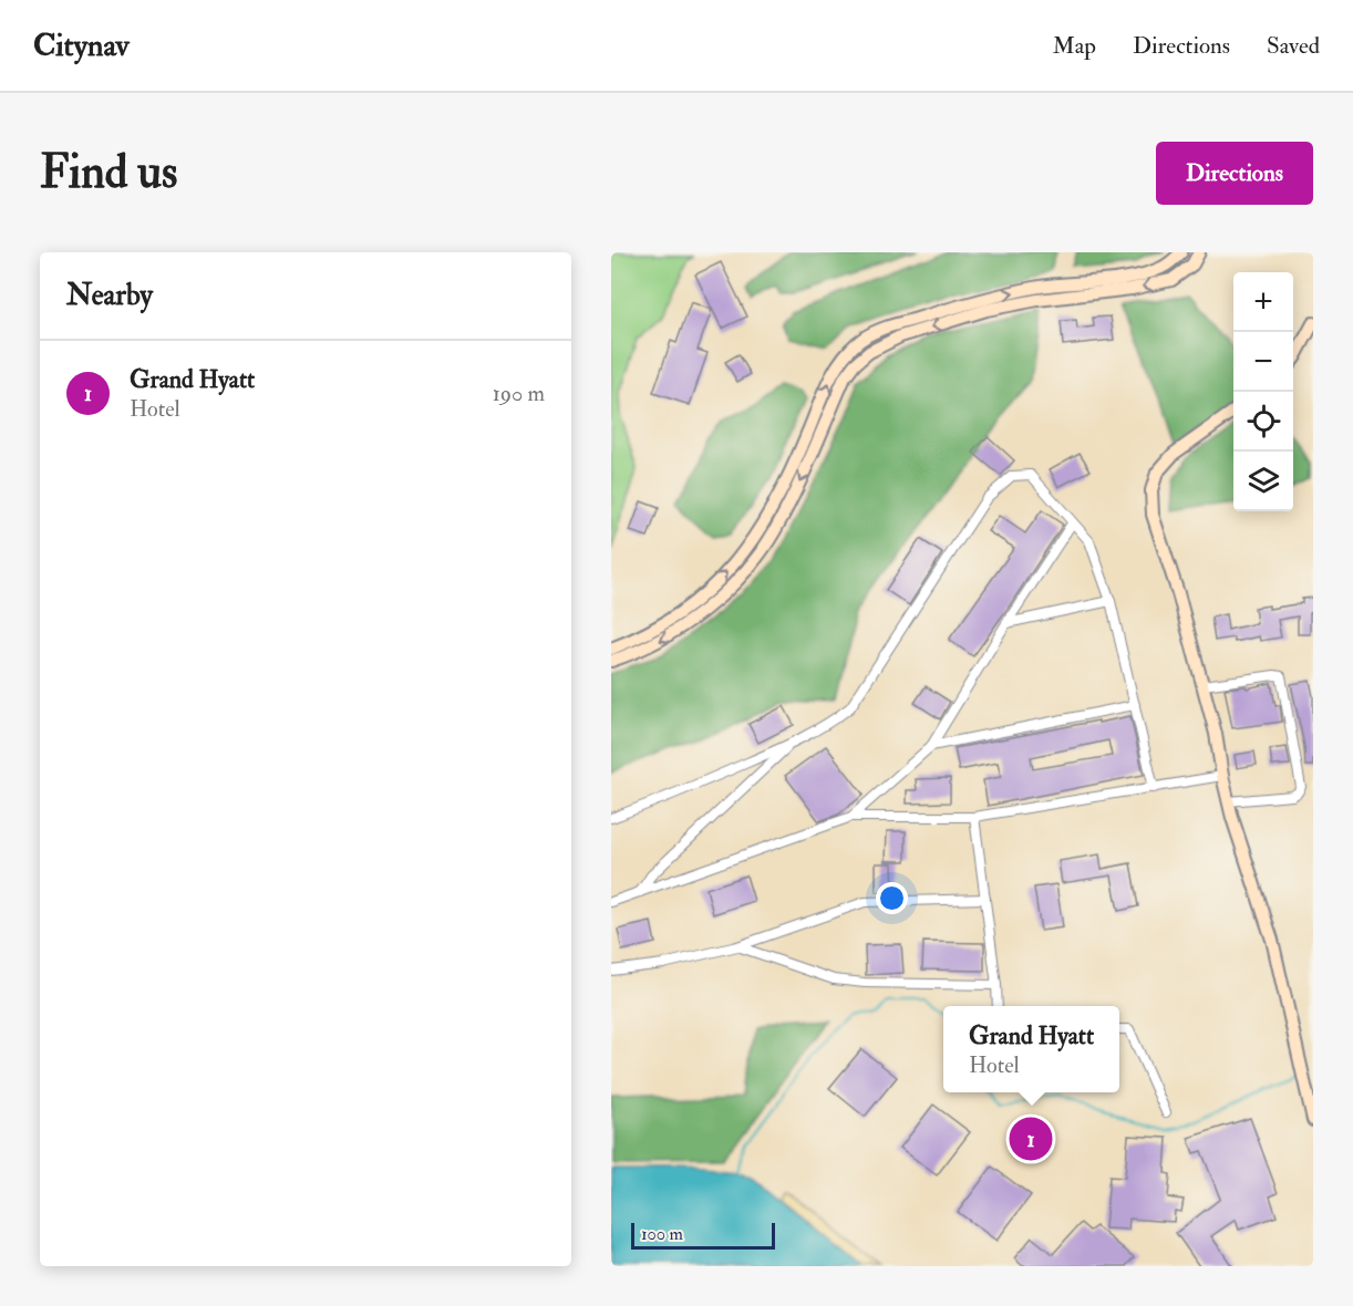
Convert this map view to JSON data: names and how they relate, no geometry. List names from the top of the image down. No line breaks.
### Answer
{"scale_bar":"100 m","page":{"header":"Citynav","nav":["Map","Directions","Saved"],"buttons":"Directions","title":"Find us","heading":"Nearby","map_buttons":["+","−"],"list":[{"mark":"1","name":"Grand Hyatt","note":"Hotel","value":"190 m"}],"popup":["Grand Hyatt","Hotel"],"pins":"1","scale":"100 m"}}
